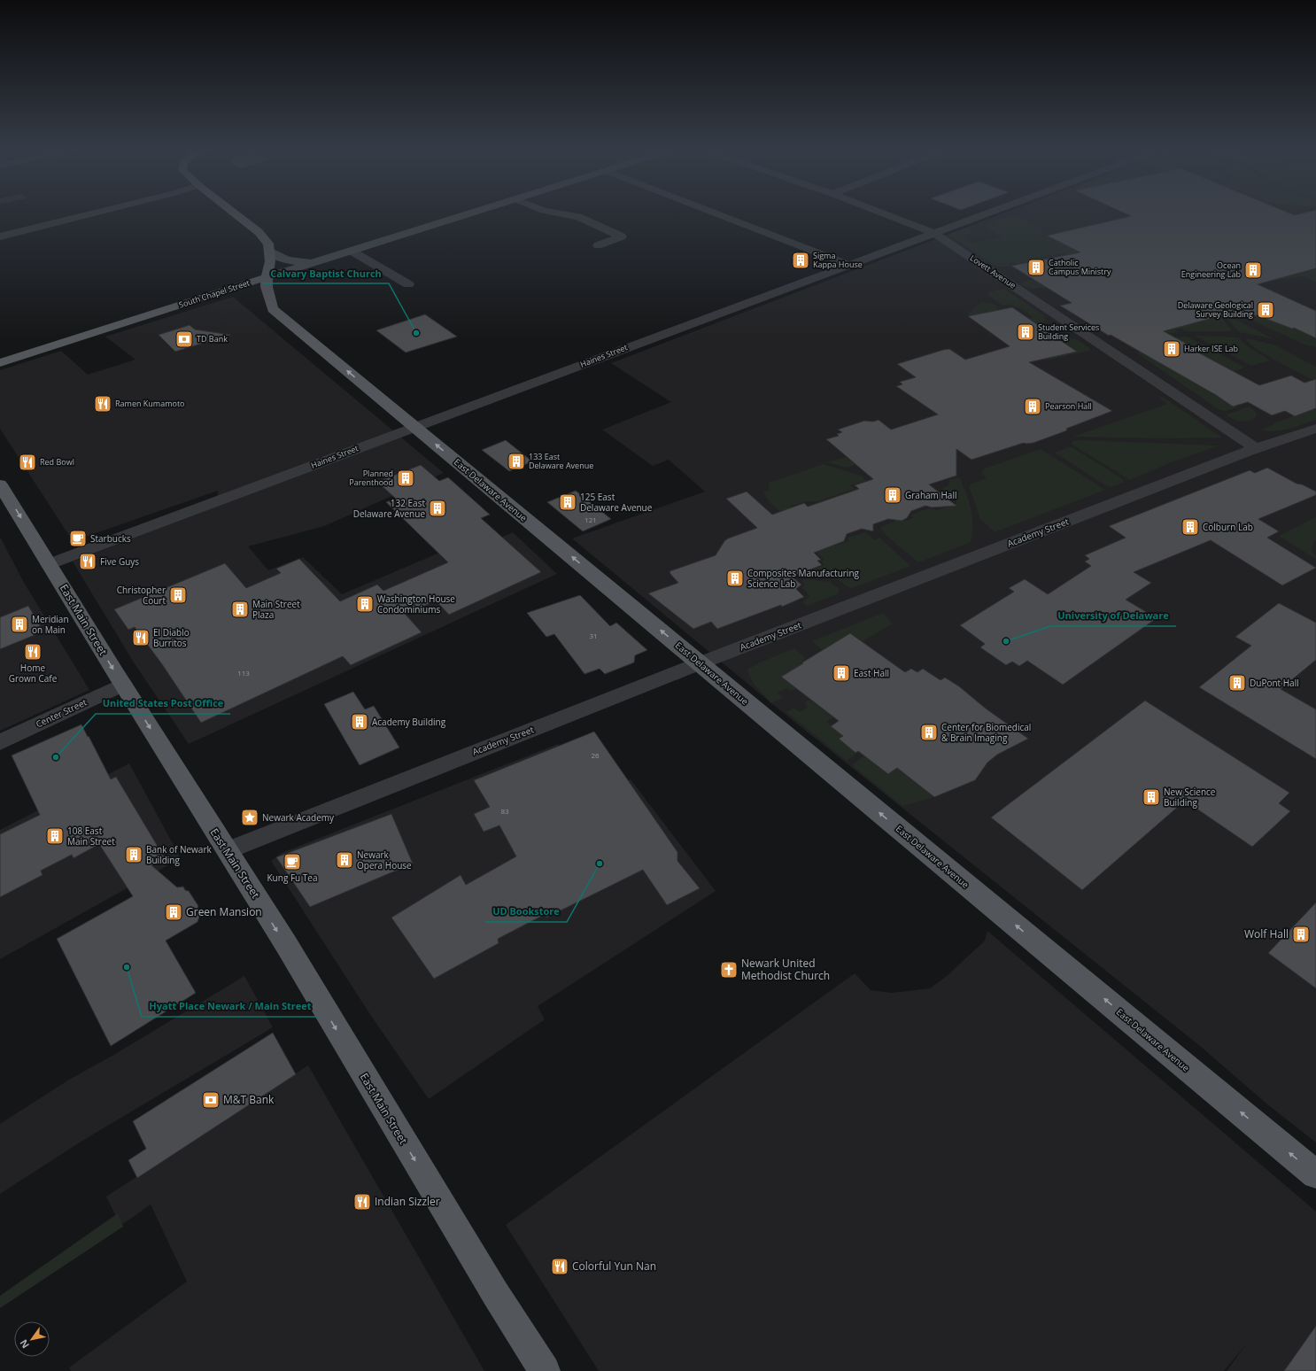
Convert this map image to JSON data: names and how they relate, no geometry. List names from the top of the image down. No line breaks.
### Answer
{"streets":{"main road":["South Chapel Street","East Delaware Avenue","East Main Street"],"street":["Lovett Avenue","Haines Street","Academy Street","Center Street"]},"crossings":[["Lovett Avenue","Haines Street"],["Lovett Avenue","Academy Street"],["South Chapel Street","East Delaware Avenue"],["Haines Street","East Delaware Avenue"],["Haines Street","East Main Street"],["East Delaware Avenue","Academy Street"],["Academy Street","East Main Street"],["East Main Street","Center Street"]],"one_way":["East Delaware Avenue","East Main Street"],"places":{"building":["Sigma Kappa House","Catholic Campus Ministry","Ocean Engineering Lab","Delaware Geological Survey Building","Student Services Building","Harker ISE Lab","Pearson Hall","133 East Delaware Avenue","Planned Parenthood","Graham Hall","125 East Delaware Avenue","132 East Delaware Avenue","Colburn Lab","Composites Manufacturing Science Lab","Christopher Court","Washington House Condominiums","Main Street Plaza","Meridian on Main","East Hall","DuPont Hall","Academy Building","Center for Biomedical & Brain Imaging","New Science Building","108 East Main Street","Bank of Newark Building","Newark Opera House","Green Mansion","Wolf Hall"],"other":["Calvary Baptist Church","University of Delaware","United States Post Office","UD Bookstore","Hyatt Place Newark / Main Street"],"bank":["TD Bank","M&T Bank"],"restaurant":["Ramen Kumamoto","Red Bowl","Five Guys","El Diablo Burritos","Home Grown Cafe","Indian Sizzler","Colorful Yun Nan"],"cafe":["Starbucks","Kung Fu Tea"],"place":["Newark Academy"],"church":["Newark United Methodist Church"]},"house_numbers":["121","31","113","26","83"],"north":"bottom left"}
